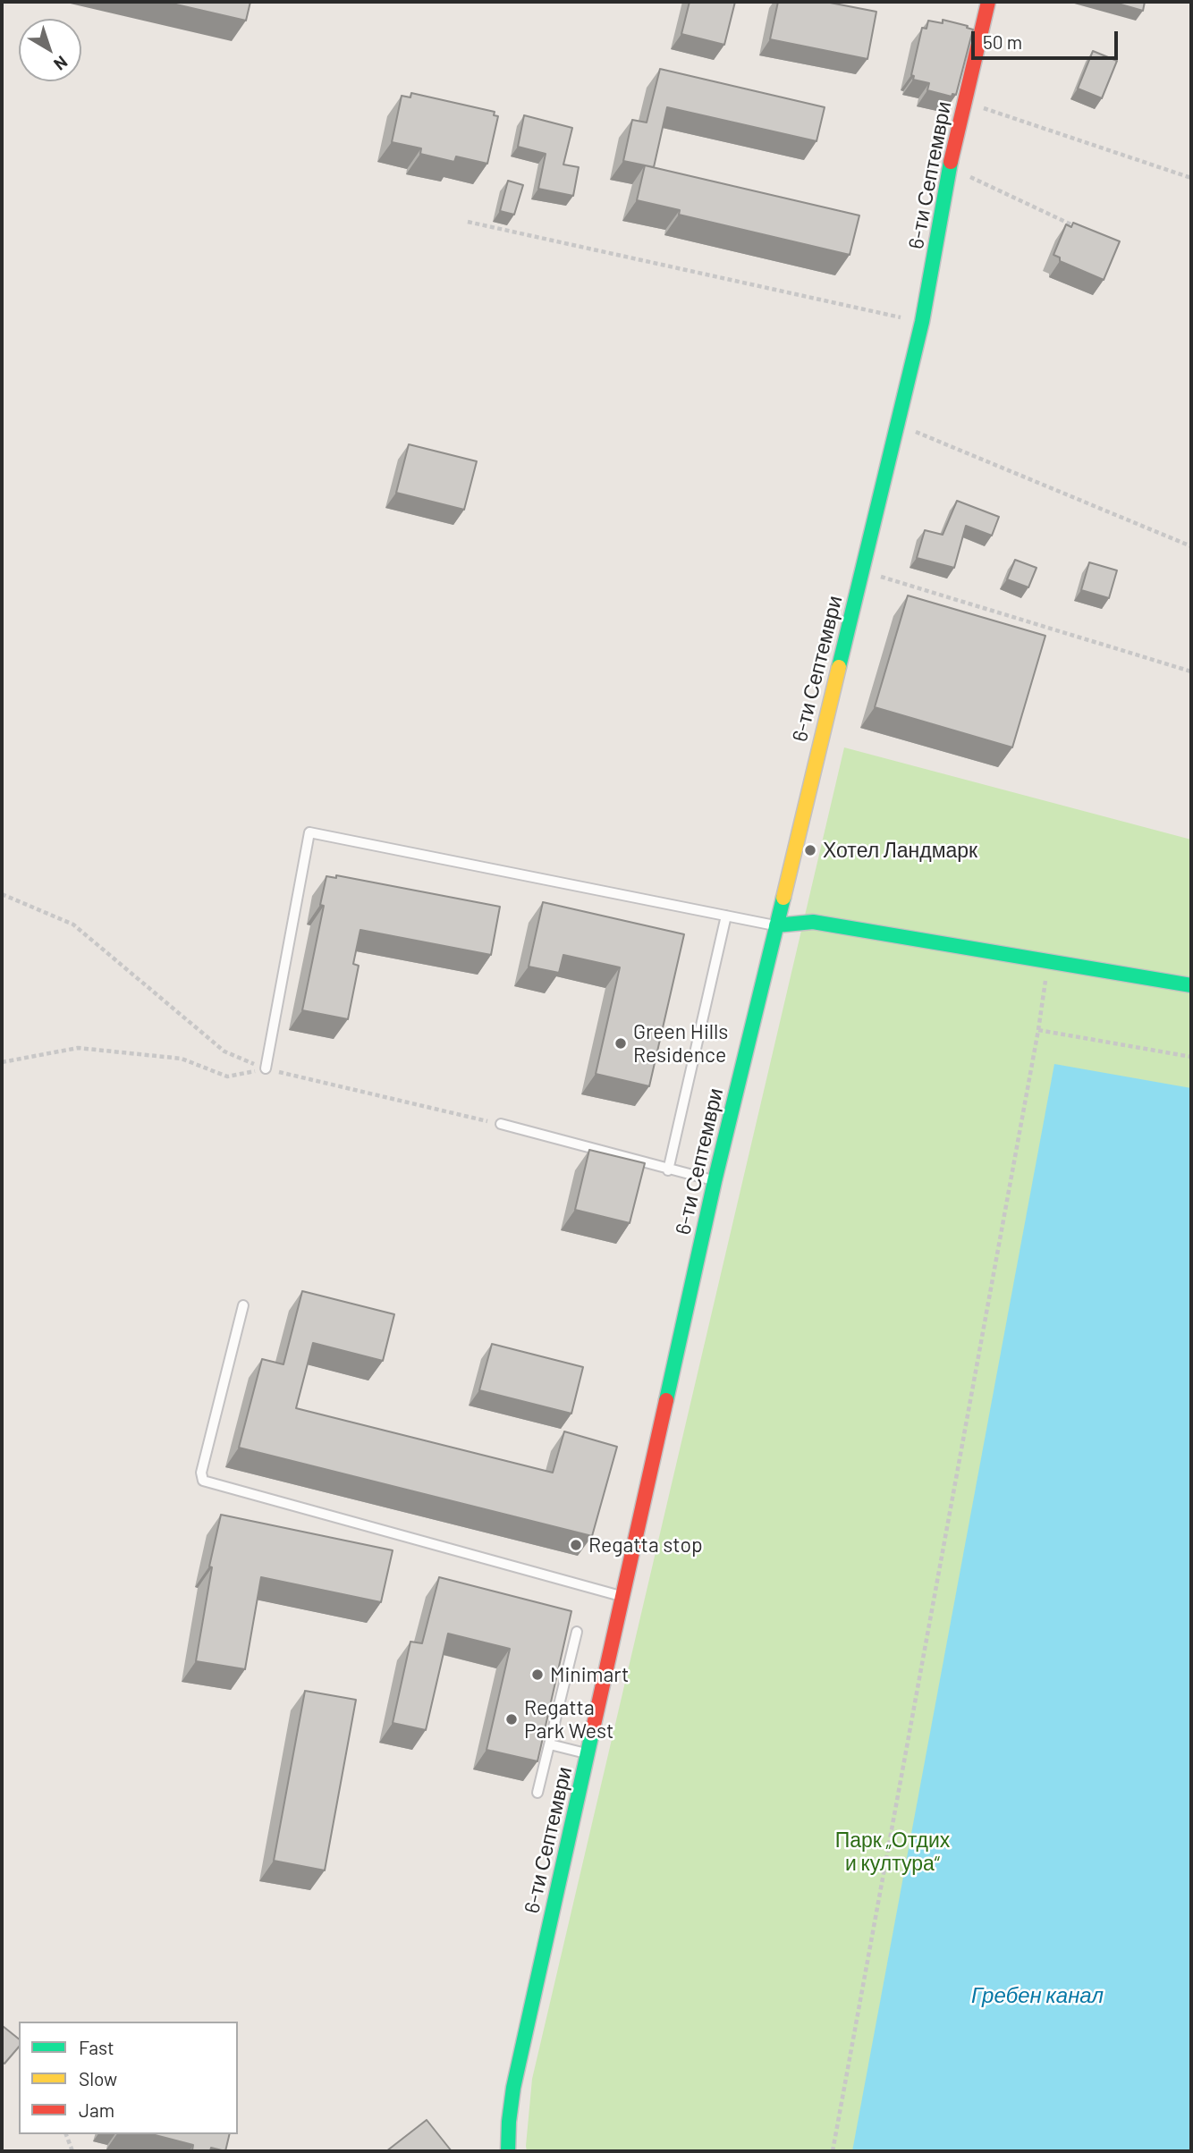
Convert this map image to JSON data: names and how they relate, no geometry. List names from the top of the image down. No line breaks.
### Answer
{"streets":{"street":["6-ти Септември"]},"water":["Гребен канал"],"parks":["Парк „Отдих и култура“"],"places":["Хотел Ландмарк","Green Hills Residence","Regatta stop","Minimart","Regatta Park West"],"legend":["Fast","Slow","Jam"],"scale_bar":"50 m","north":"bottom right"}
